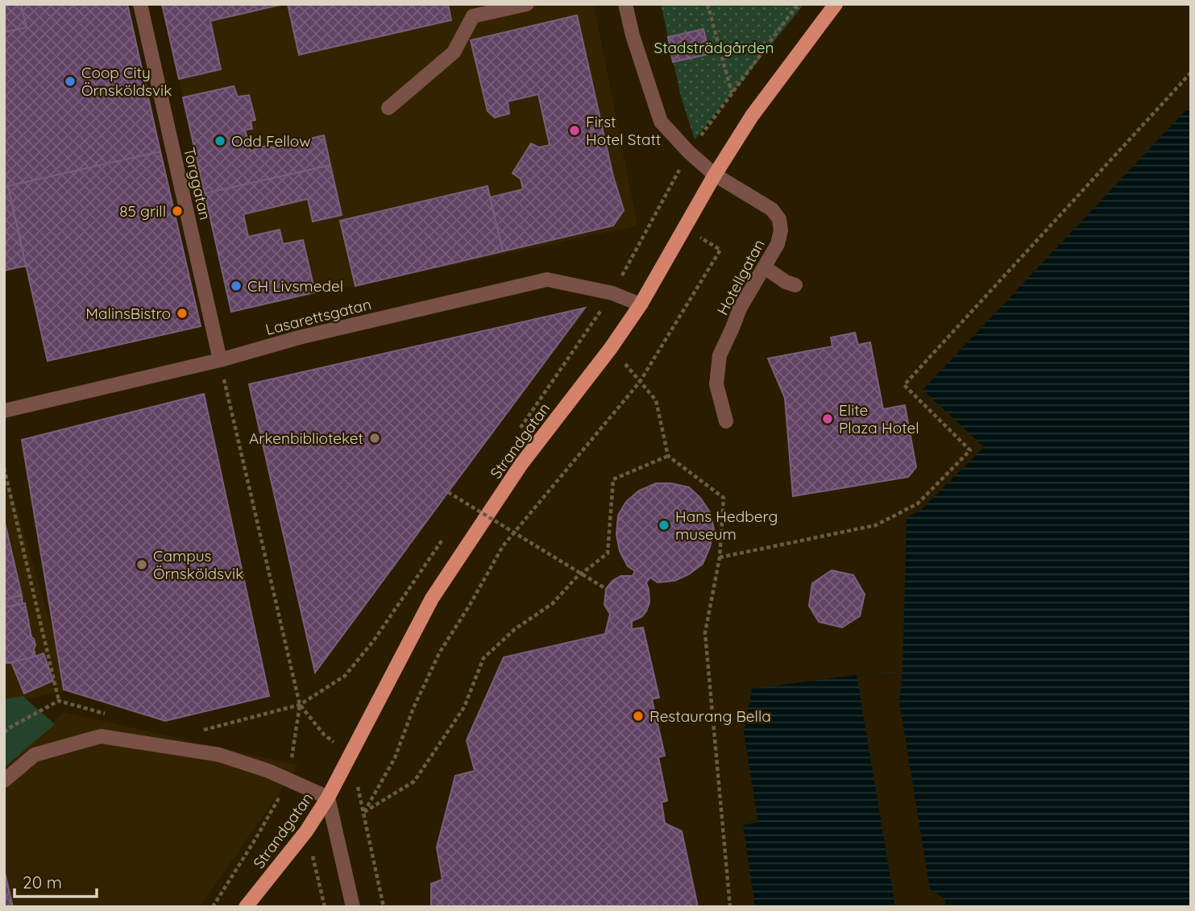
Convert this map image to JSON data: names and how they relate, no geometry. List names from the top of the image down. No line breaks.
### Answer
{"streets":{"main road":["Strandgatan"],"street":["Torggatan","Hotellgatan","Lasarettsgatan"]},"crossings":[["Torggatan","Lasarettsgatan"],["Hotellgatan","Strandgatan"],["Lasarettsgatan","Strandgatan"]],"parks":["Stadsträdgården"],"places":["Coop City Örnsköldsvik","First Hotel Statt","Odd Fellow","85 grill","CH Livsmedel","MalinsBistro","Elite Plaza Hotel","Arkenbiblioteket","Hans Hedberg museum","Campus Örnsköldsvik","Restaurang Bella"],"scale_bar":"20 m"}
